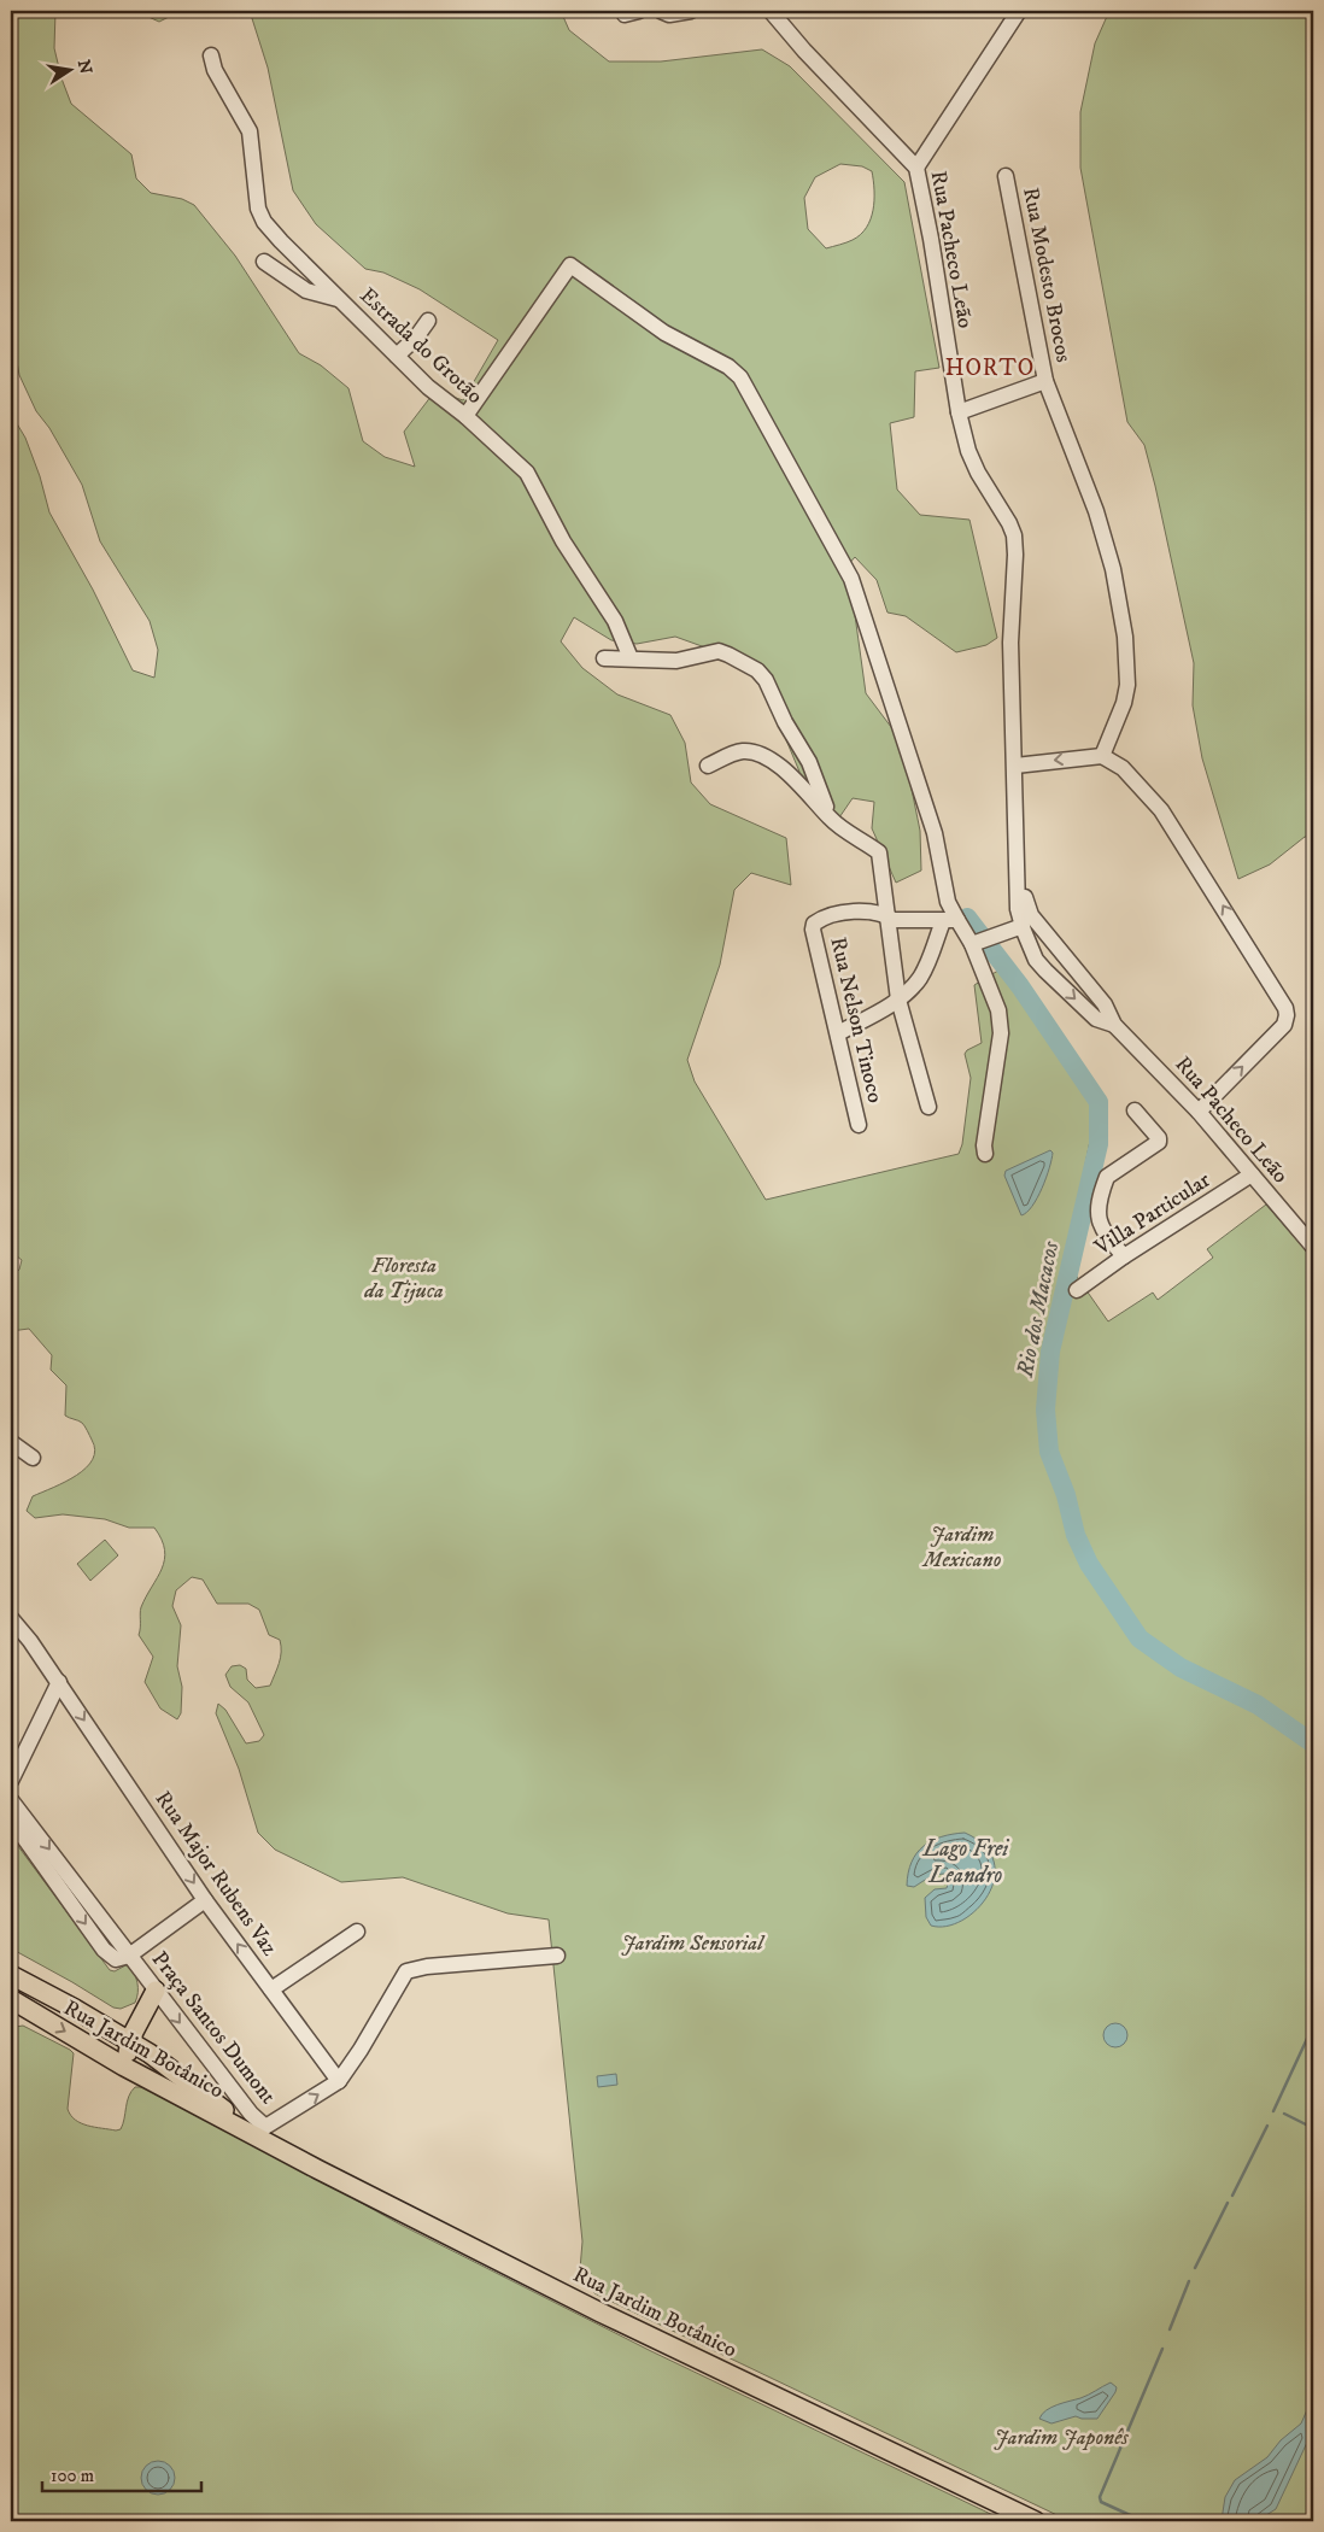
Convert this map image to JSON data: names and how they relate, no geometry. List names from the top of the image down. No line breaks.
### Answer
{"streets":{"main road":["Rua Jardim Botânico"],"street":["Rua Pacheco Leão","Rua Modesto Brocos","Estrada do Grotão","Rua Nelson Tinoco","Villa Particular","Rua Major Rubens Vaz","Praça Santos Dumont"]},"crossings":[["Rua Pacheco Leão","Villa Particular"],["Praça Santos Dumont","Rua Jardim Botânico"]],"one_way":["Praça Santos Dumont"],"districts":["HORTO"],"water":["Rio dos Macacos","Lago Frei Leandro"],"parks":["Floresta da Tijuca","Jardim Mexicano","Jardim Sensorial","Jardim Japonês"],"scale_bar":"100 m","north":"right"}
